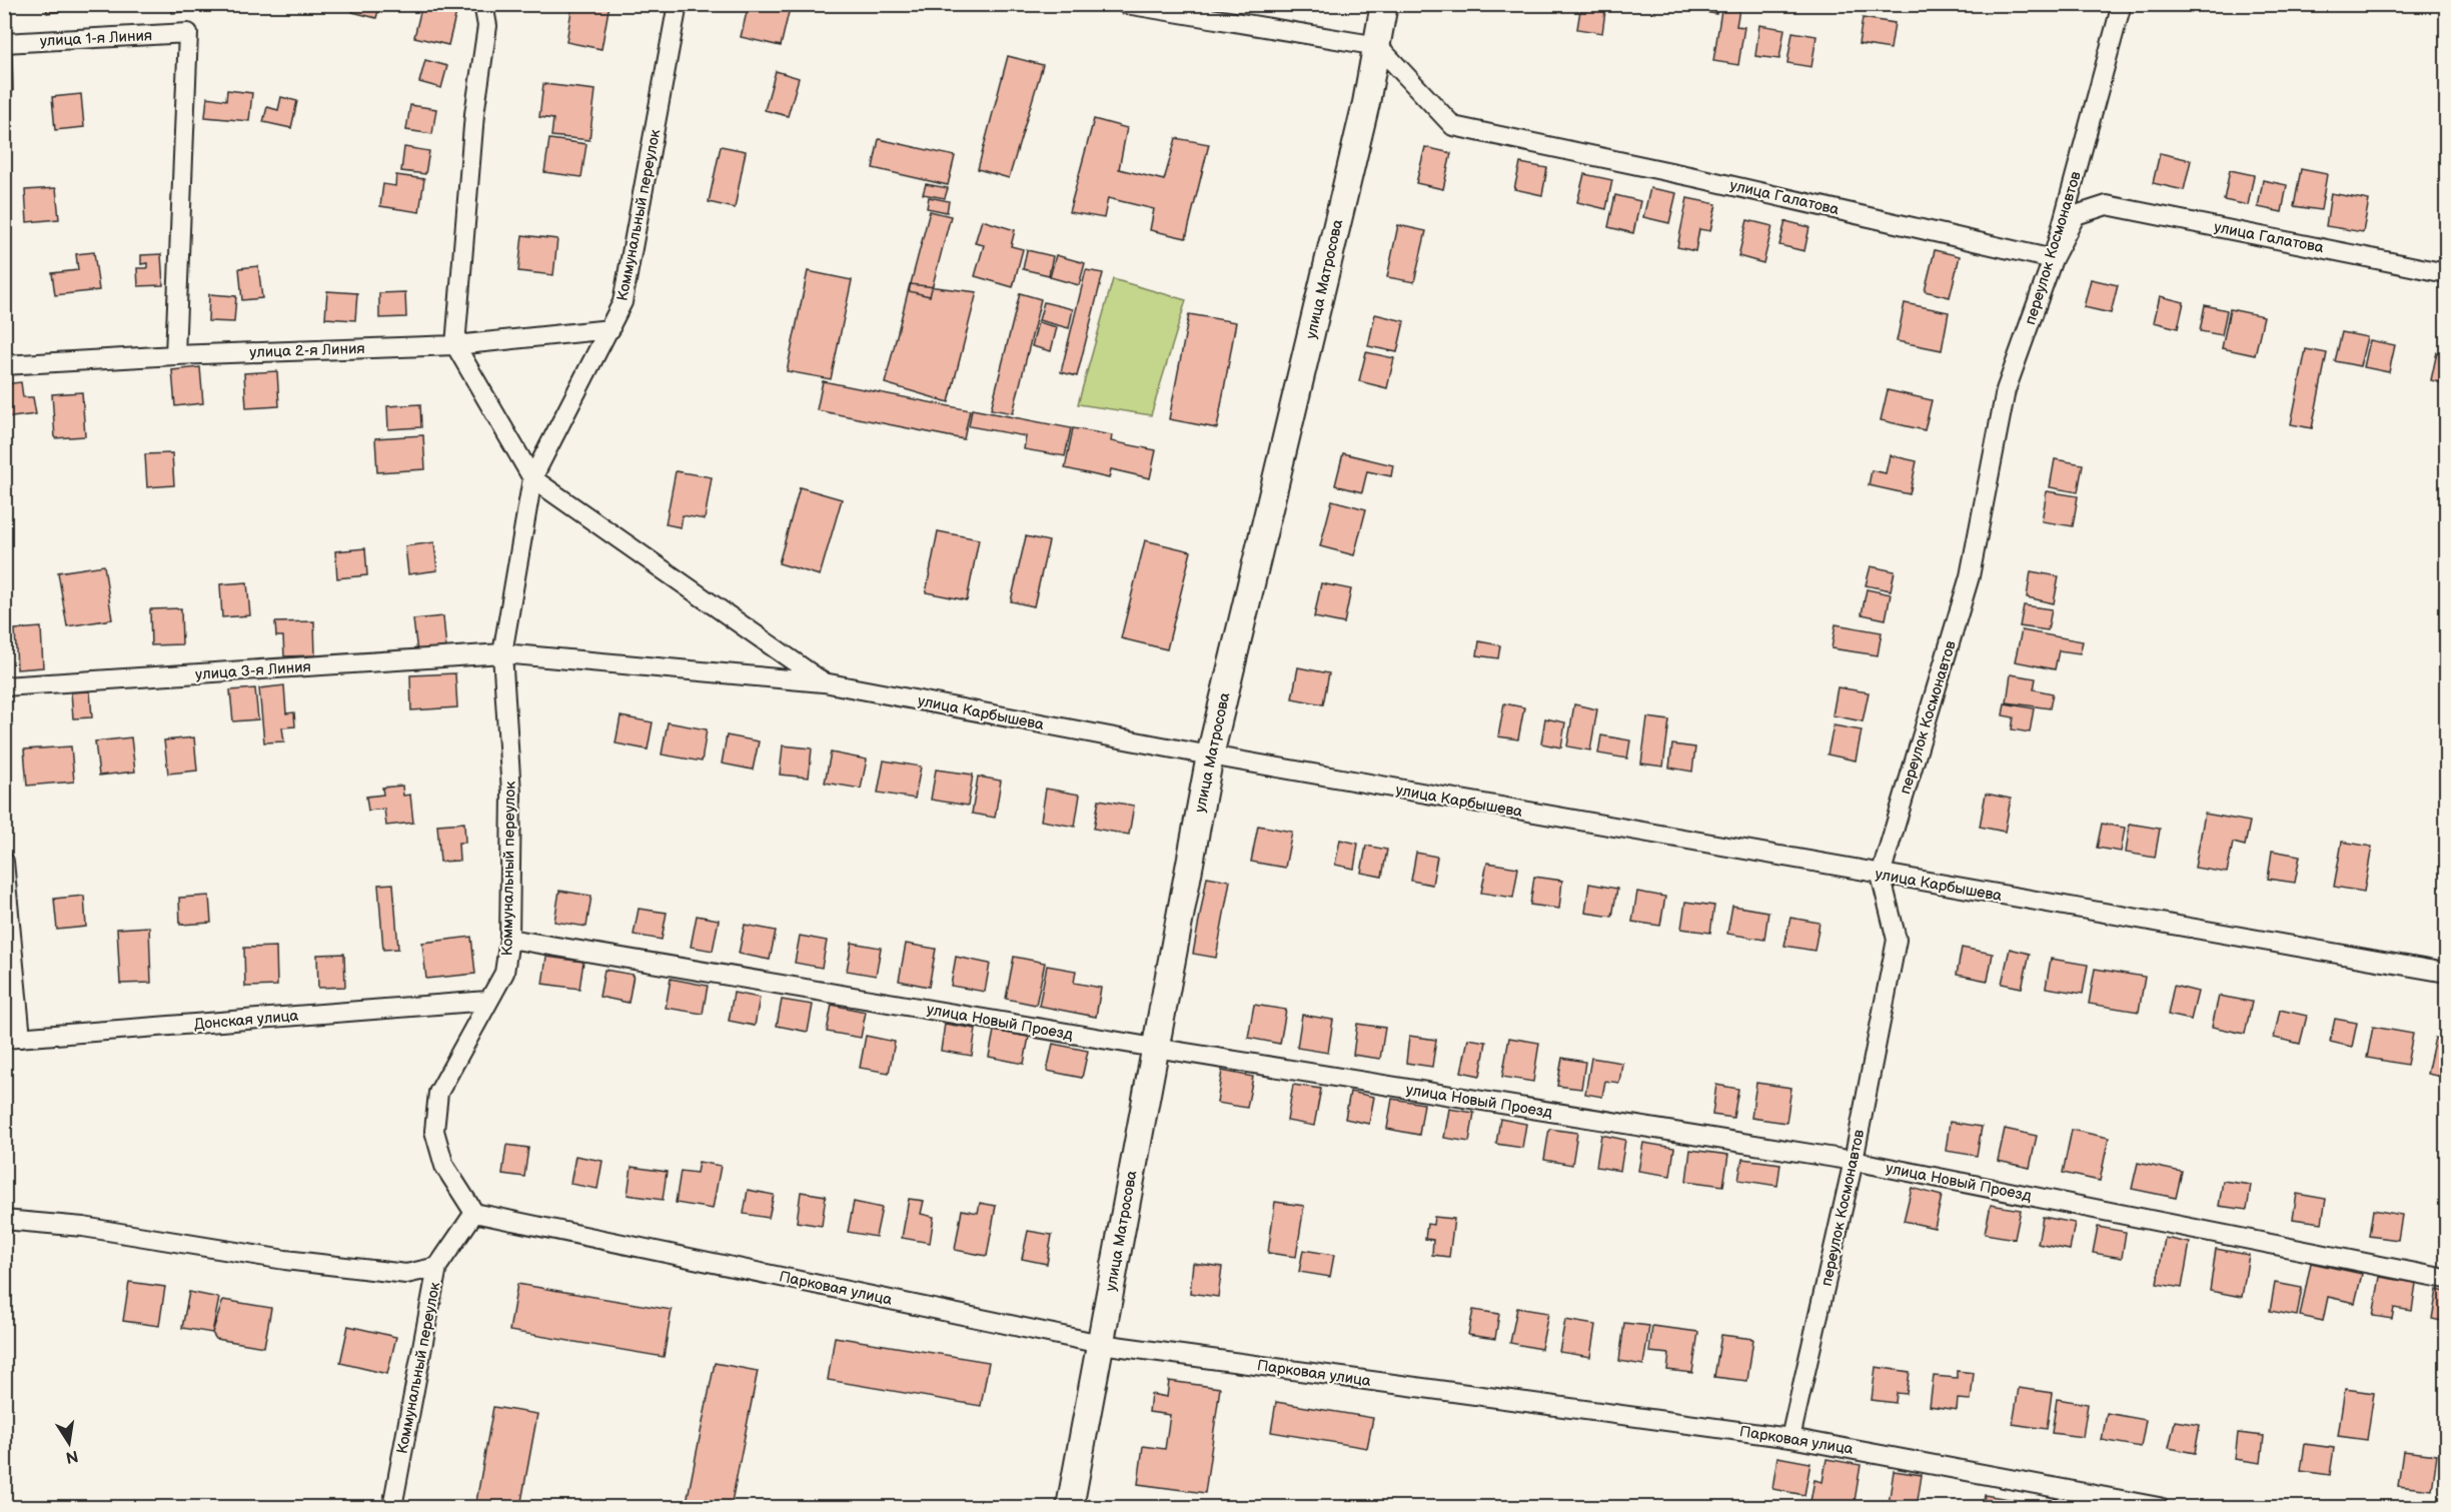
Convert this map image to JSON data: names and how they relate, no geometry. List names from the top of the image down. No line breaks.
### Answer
{"streets":{"street":["улица 1-я Линия","улица Галатова","Коммунальный переулок","переулок Космонавтов","улица Матросова","улица 2-я Линия","улица 3-я Линия","улица Карбышева","Донская улица","улица Новый Проезд","Парковая улица"]},"crossings":[["улица 1-я Линия","улица 2-я Линия"],["улица Галатова","переулок Космонавтов"],["улица Галатова","улица Матросова"],["Коммунальный переулок","улица 2-я Линия"],["Коммунальный переулок","улица 3-я Линия"],["Коммунальный переулок","улица Карбышева"],["Коммунальный переулок","Донская улица"],["Коммунальный переулок","улица Новый Проезд"],["Коммунальный переулок","Парковая улица"],["переулок Космонавтов","улица Карбышева"],["переулок Космонавтов","улица Новый Проезд"],["переулок Космонавтов","Парковая улица"],["улица Матросова","улица Карбышева"],["улица Матросова","улица Новый Проезд"],["улица Матросова","Парковая улица"],["улица 3-я Линия","улица Карбышева"]],"north":"bottom"}
